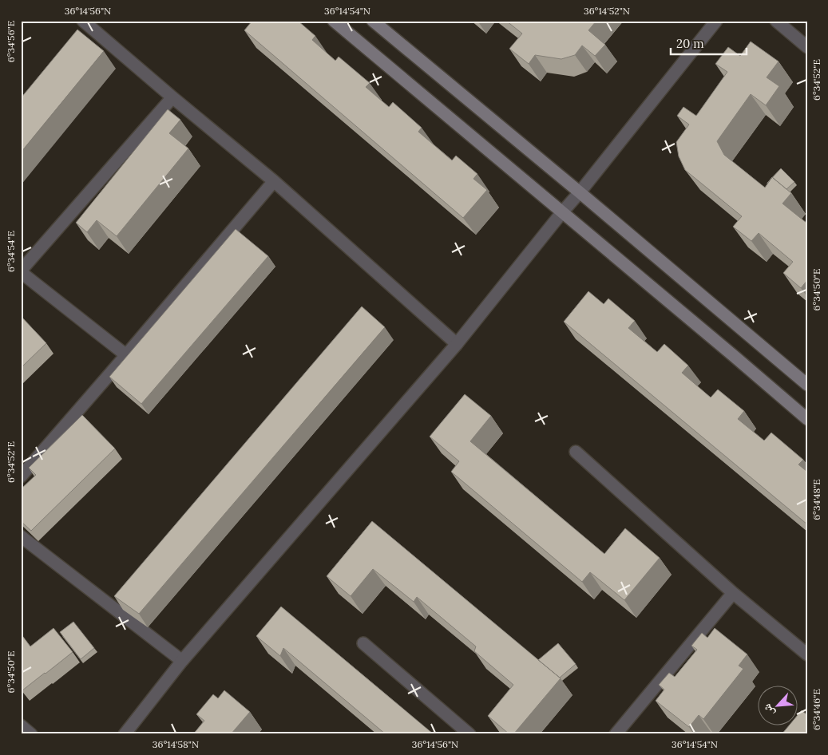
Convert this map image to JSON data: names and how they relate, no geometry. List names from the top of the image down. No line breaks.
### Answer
{"scale_bar":"20 m","north":"bottom left","coordinates":["36°14'56\"N","36°14'54\"N","36°14'52\"N","6°34'56\"E","6°34'52\"E","6°34'54\"E","6°34'50\"E","6°34'48\"E","6°34'46\"E","36°14'58\"N"]}
